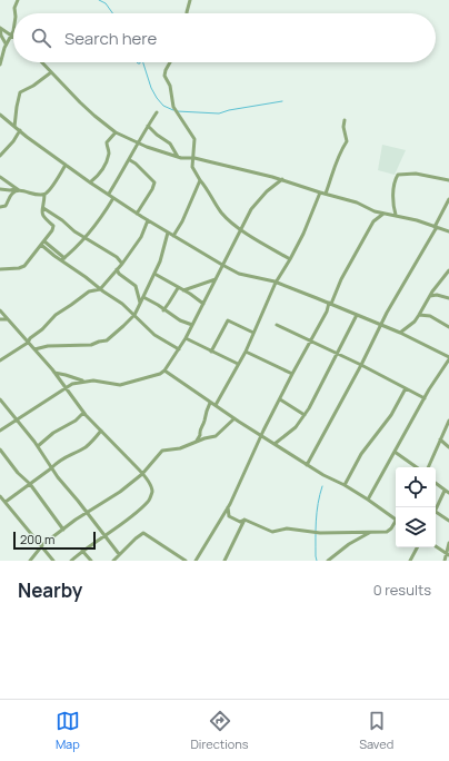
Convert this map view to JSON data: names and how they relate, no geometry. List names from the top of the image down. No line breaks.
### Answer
{"scale_bar":"200 m","page":{"search":"Search here","scale":"200 m","heading":["Nearby","0 results"],"nav":["Map","Directions","Saved"]}}
